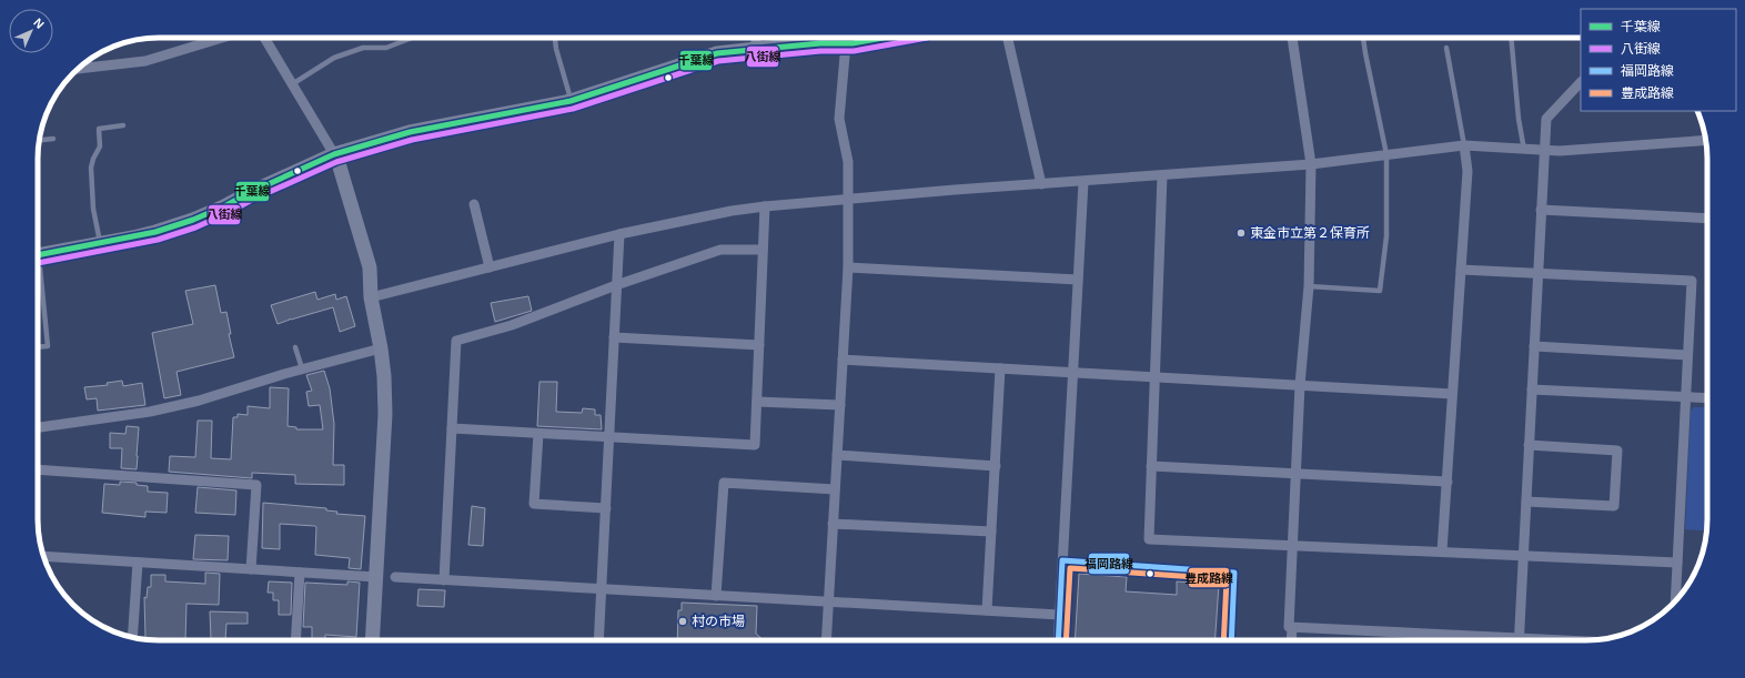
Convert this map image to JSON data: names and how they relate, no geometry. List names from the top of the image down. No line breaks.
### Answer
{"places":["東金市立第２保育所","村の市場"],"lines":["transit line 千葉線","transit line 八街線","transit line 福岡路線","transit line 豊成路線"],"legend":["千葉線","八街線","福岡路線","豊成路線"],"north":"top right"}
